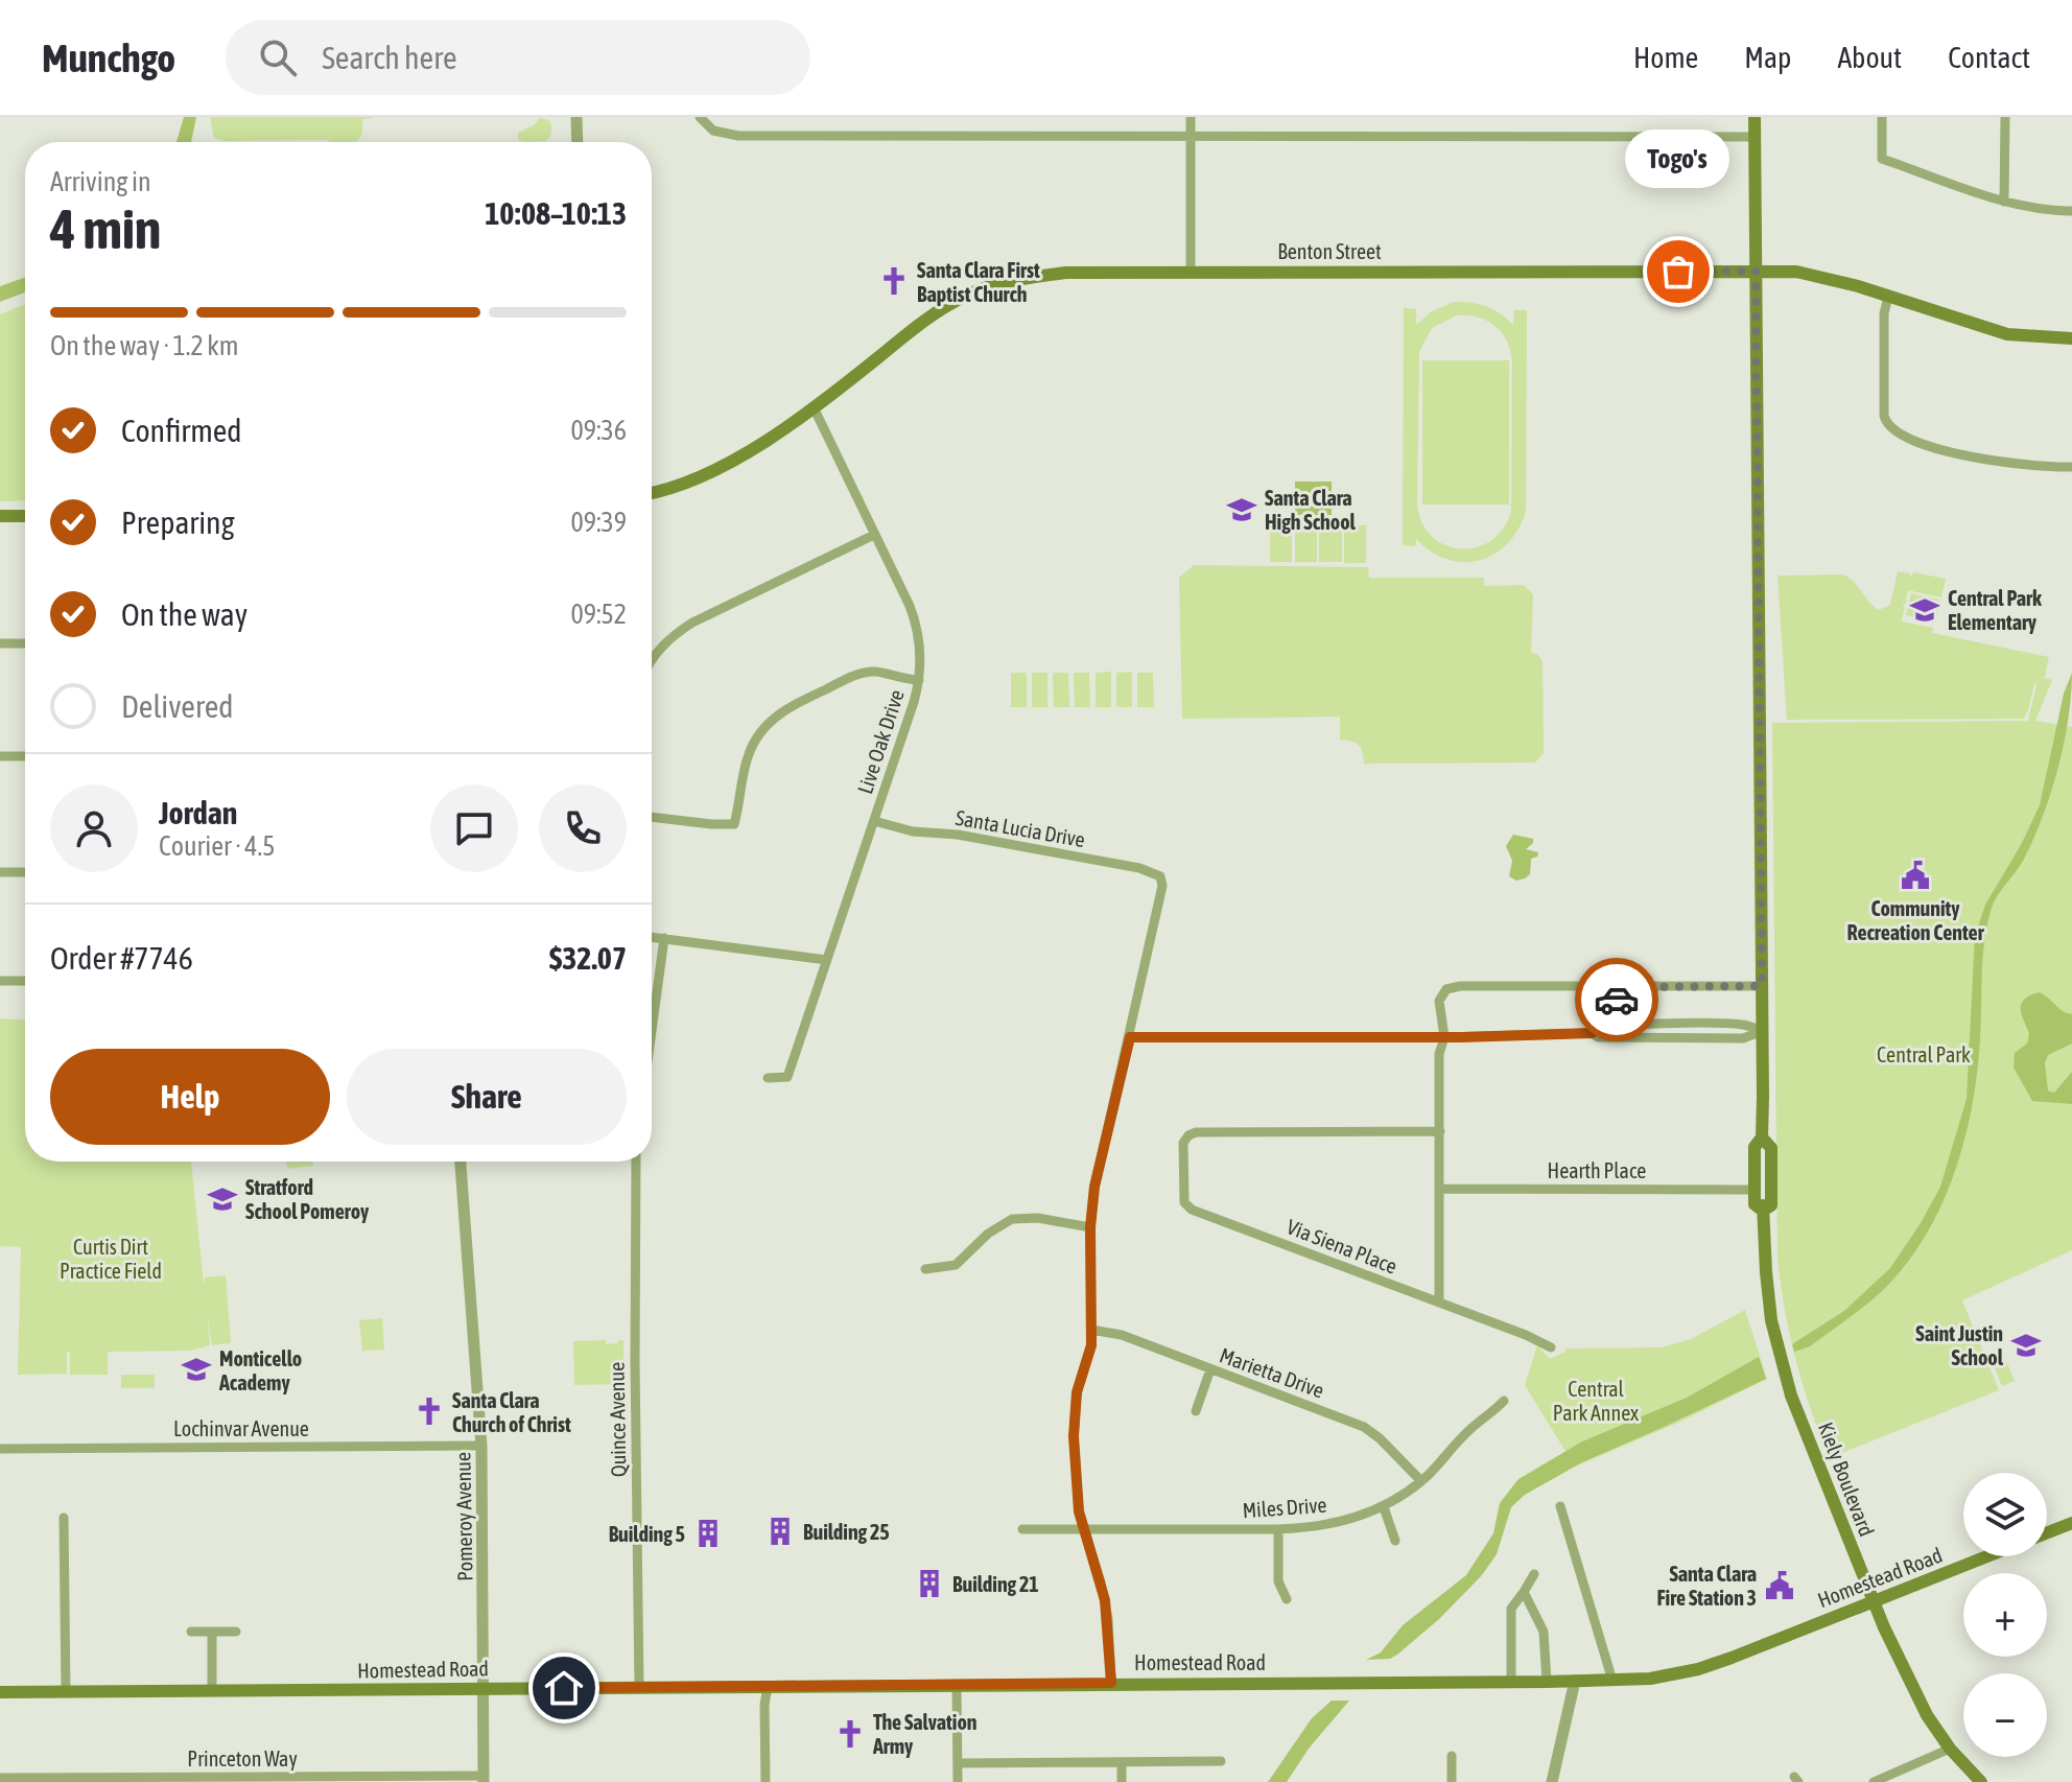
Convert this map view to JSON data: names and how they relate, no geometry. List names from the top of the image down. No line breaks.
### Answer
{"streets":{"main road":["Benton Street","Kiely Boulevard","Homestead Road"],"street":["Live Oak Drive","Santa Lucia Drive","Hearth Place","Via Siena Place","Marietta Drive","Quince Avenue","Lochinvar Avenue","Miles Drive","Pomeroy Avenue","Princeton Way"]},"crossings":[["Benton Street","Live Oak Drive"],["Benton Street","Kiely Boulevard"],["Live Oak Drive","Santa Lucia Drive"],["Hearth Place","Kiely Boulevard"],["Marietta Drive","Miles Drive"],["Quince Avenue","Homestead Road"],["Lochinvar Avenue","Pomeroy Avenue"],["Kiely Boulevard","Homestead Road"],["Pomeroy Avenue","Homestead Road"],["Pomeroy Avenue","Princeton Way"]],"parks":["Central Park","Curtis Dirt Practice Field","Central Park Annex"],"places":{"other":["Togo's"],"church":["Santa Clara First Baptist Church","Santa Clara Church of Christ","The Salvation Army"],"school or university":["Santa Clara High School","Central Park Elementary","Stratford School Pomeroy","Saint Justin School","Monticello Academy"],"public building":["Community Recreation Center","Santa Clara Fire Station 3"],"building":["Building 25","Building 5","Building 21"]},"page":{"header":"Munchgo","search":"Search here","nav":["Home","Map","About","Contact"],"bubble":"Togo's","heading":["4 min","Arriving in","10:08–10:13"],"panel":["Jordan","Courier · 4.5","Order #7746","$32.07"],"bar":"On the way · 1.2 km","list":[["Confirmed","09:36"],["Preparing","09:39"],["On the way","09:52"],"Delivered"],"buttons":["Help","Share"],"map_buttons":["+","−"]}}
